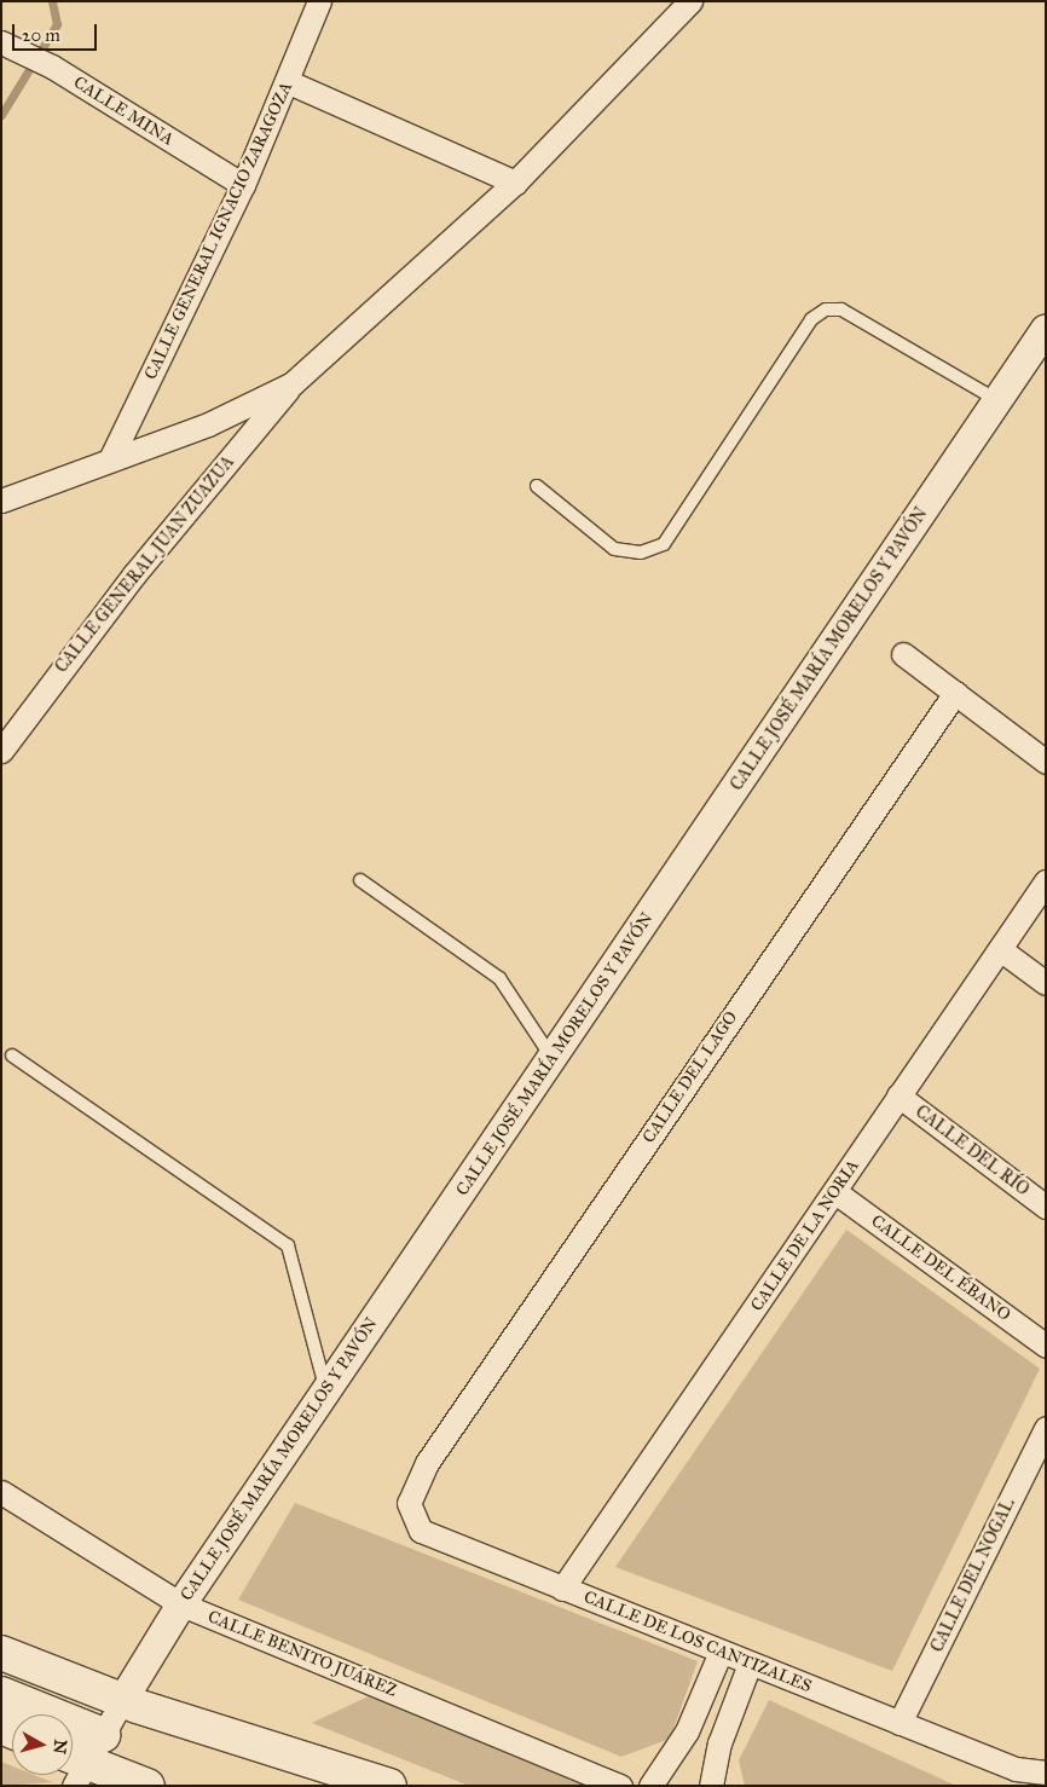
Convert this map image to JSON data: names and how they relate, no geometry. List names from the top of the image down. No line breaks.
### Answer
{"streets":{"street":["CALLE MINA","CALLE GENERAL IGNACIO ZARAGOZA","CALLE GENERAL JUAN ZUAZUA","CALLE JOSÉ MARÍA MORELOS Y PAVÓN","CALLE DEL LAGO","CALLE DEL RÍO","CALLE DE LA NORIA","CALLE DEL ÉBANO","CALLE DEL NOGAL","CALLE DE LOS CANTIZALES","CALLE BENITO JUÁREZ"]},"crossings":[["CALLE MINA","CALLE GENERAL IGNACIO ZARAGOZA"],["CALLE JOSÉ MARÍA MORELOS Y PAVÓN","CALLE BENITO JUÁREZ"],["CALLE DEL LAGO","CALLE DE LOS CANTIZALES"],["CALLE DEL RÍO","CALLE DE LA NORIA"],["CALLE DE LA NORIA","CALLE DEL ÉBANO"],["CALLE DE LA NORIA","CALLE DE LOS CANTIZALES"],["CALLE DEL NOGAL","CALLE DE LOS CANTIZALES"]],"scale_bar":"20 m","north":"right"}
